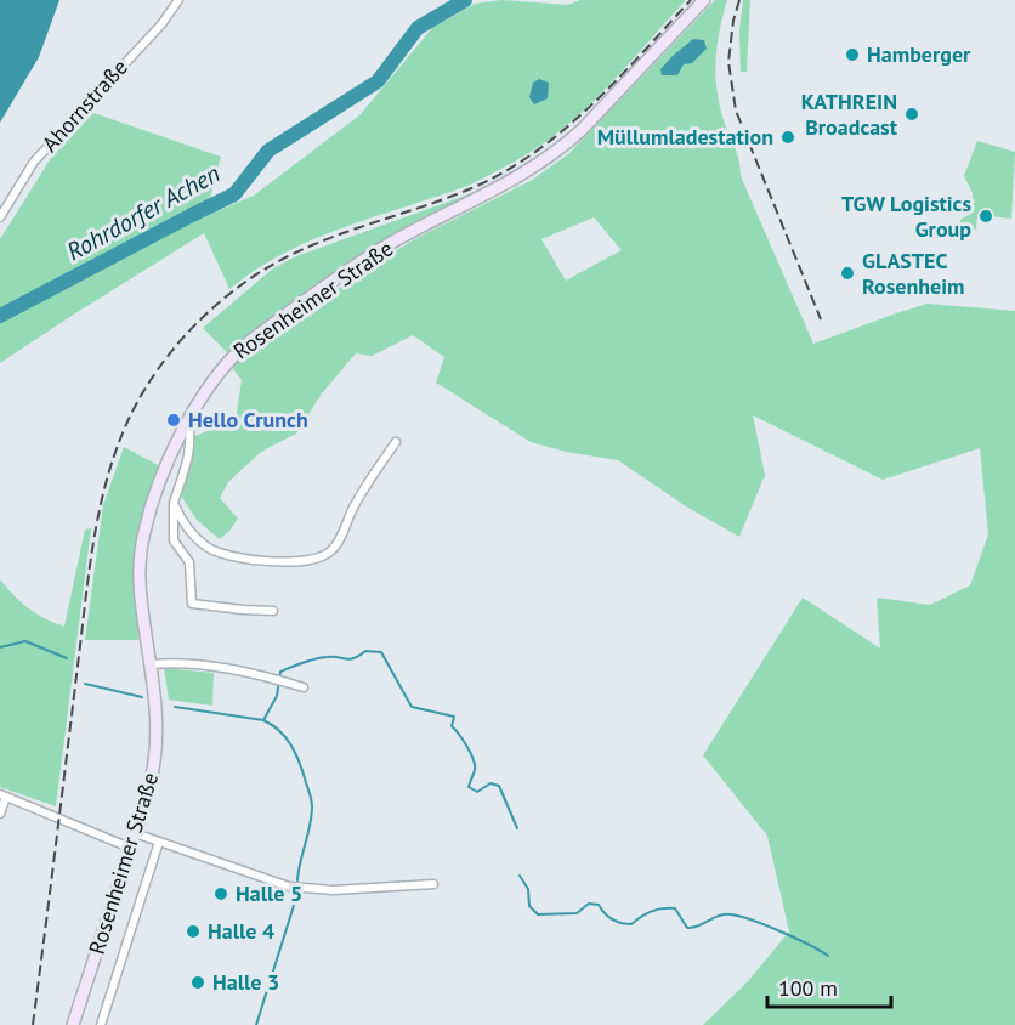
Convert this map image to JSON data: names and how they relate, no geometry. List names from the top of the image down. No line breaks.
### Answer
{"streets":{"main road":["Rosenheimer Straße"],"street":["Ahornstraße"]},"water":["Rohrdorfer Achen"],"places":["Hamberger","KATHREIN Broadcast","Müllumladestation","TGW Logistics Group","GLASTEC Rosenheim","Hello Crunch","Halle 5","Halle 4","Halle 3"],"scale_bar":"100 m"}
